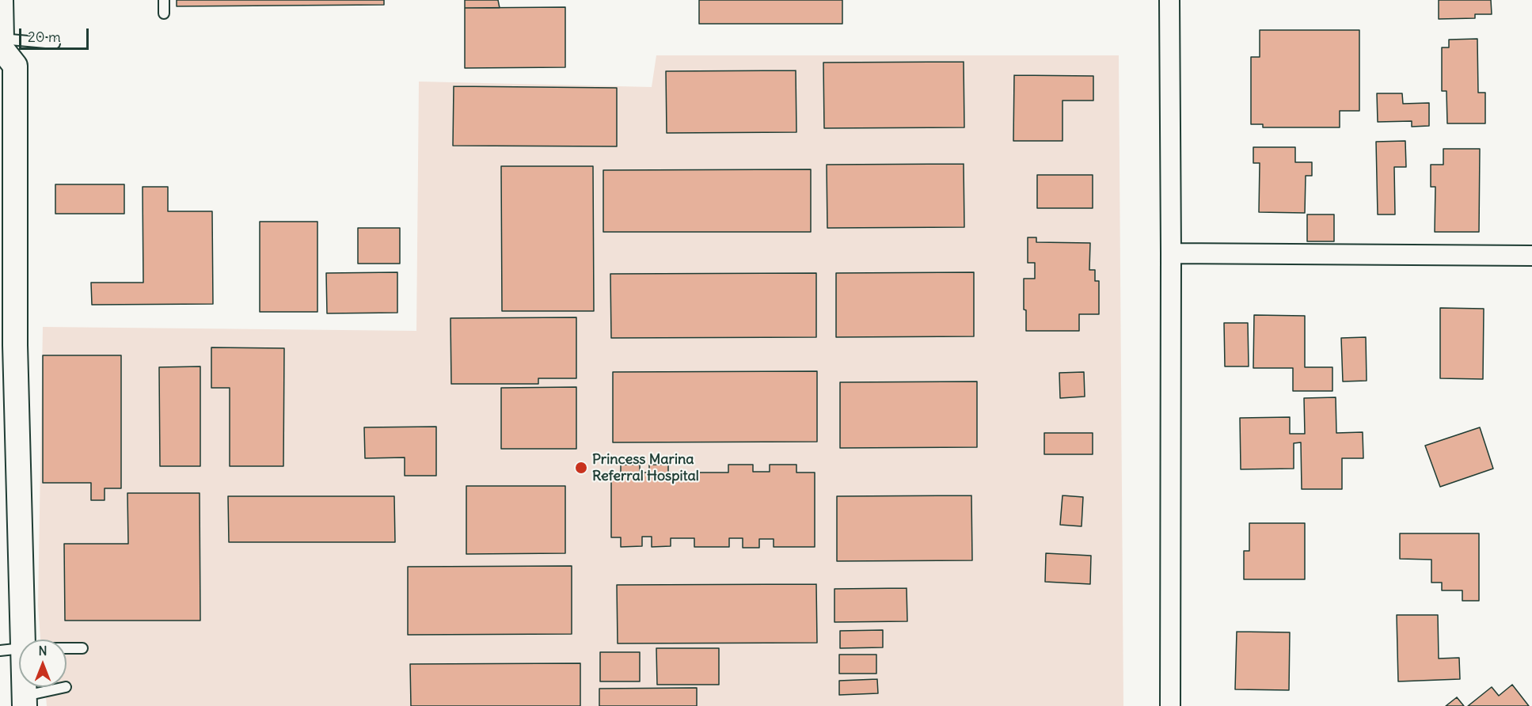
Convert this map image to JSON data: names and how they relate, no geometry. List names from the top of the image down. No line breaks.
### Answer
{"places":["Princess Marina Referral Hospital"],"scale_bar":"20 m","north":"top"}
